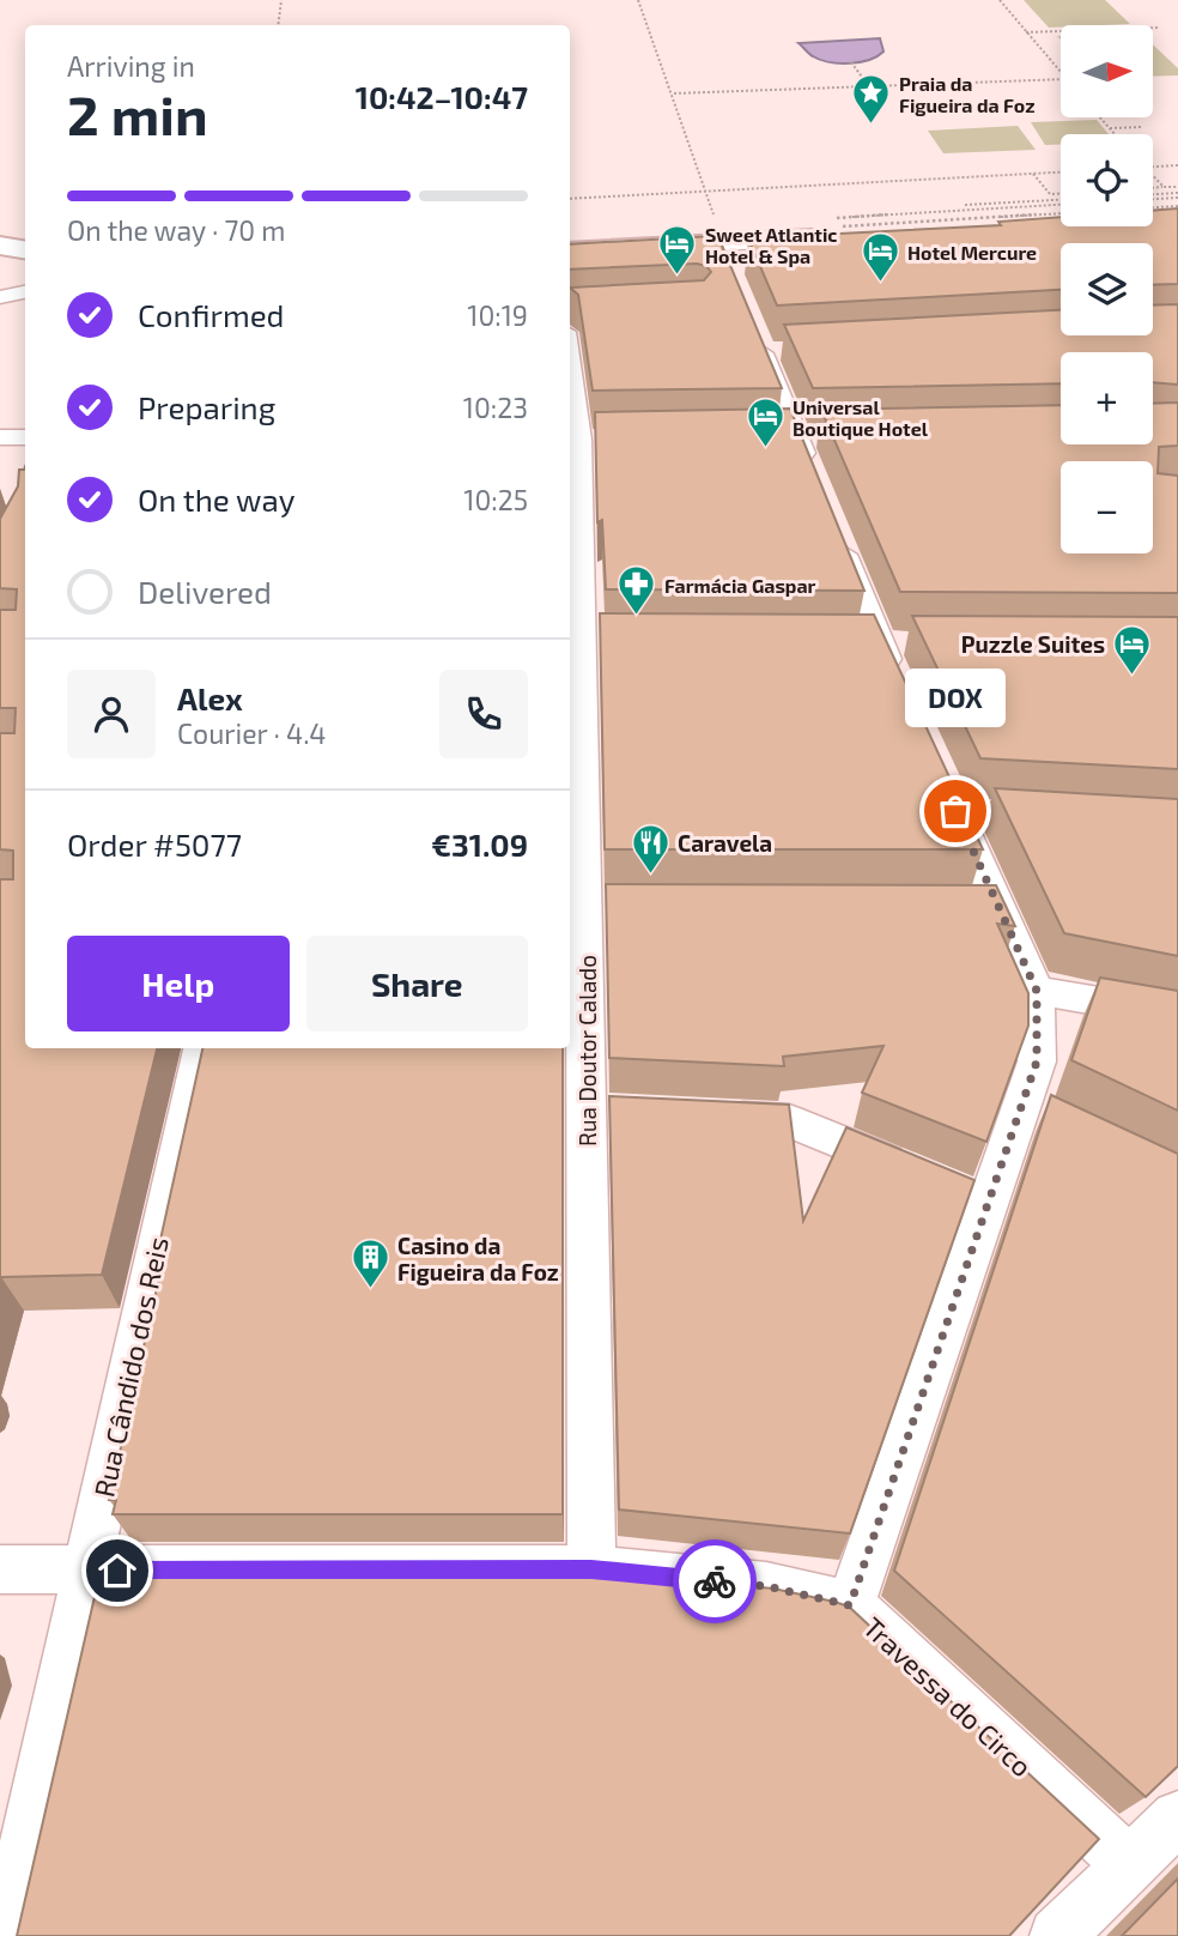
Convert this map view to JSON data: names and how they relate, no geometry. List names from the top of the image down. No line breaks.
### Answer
{"streets":{"street":["Rua Doutor Calado","Rua Cândido dos Reis","Travessa do Circo"]},"crossings":[["Rua Doutor Calado","Travessa do Circo"],["Rua Cândido dos Reis","Travessa do Circo"]],"places":{"place":["Praia da Figueira da Foz"],"hotel":["Sweet Atlantic Hotel & Spa","Hotel Mercure","Universal Boutique Hotel","Puzzle Suites"],"pharmacy":["Farmácia Gaspar"],"other":["DOX"],"restaurant":["Caravela"],"building":["Casino da Figueira da Foz"]},"north":"right","page":{"map_buttons":["+","−"],"heading":["2 min","Arriving in","10:42–10:47"],"panel":["Alex","Courier · 4.4","Order #5077","€31.09"],"bar":"On the way · 70 m","list":[["Confirmed","10:19"],["Preparing","10:23"],["On the way","10:25"],"Delivered"],"bubble":"DOX","buttons":["Help","Share"]}}
